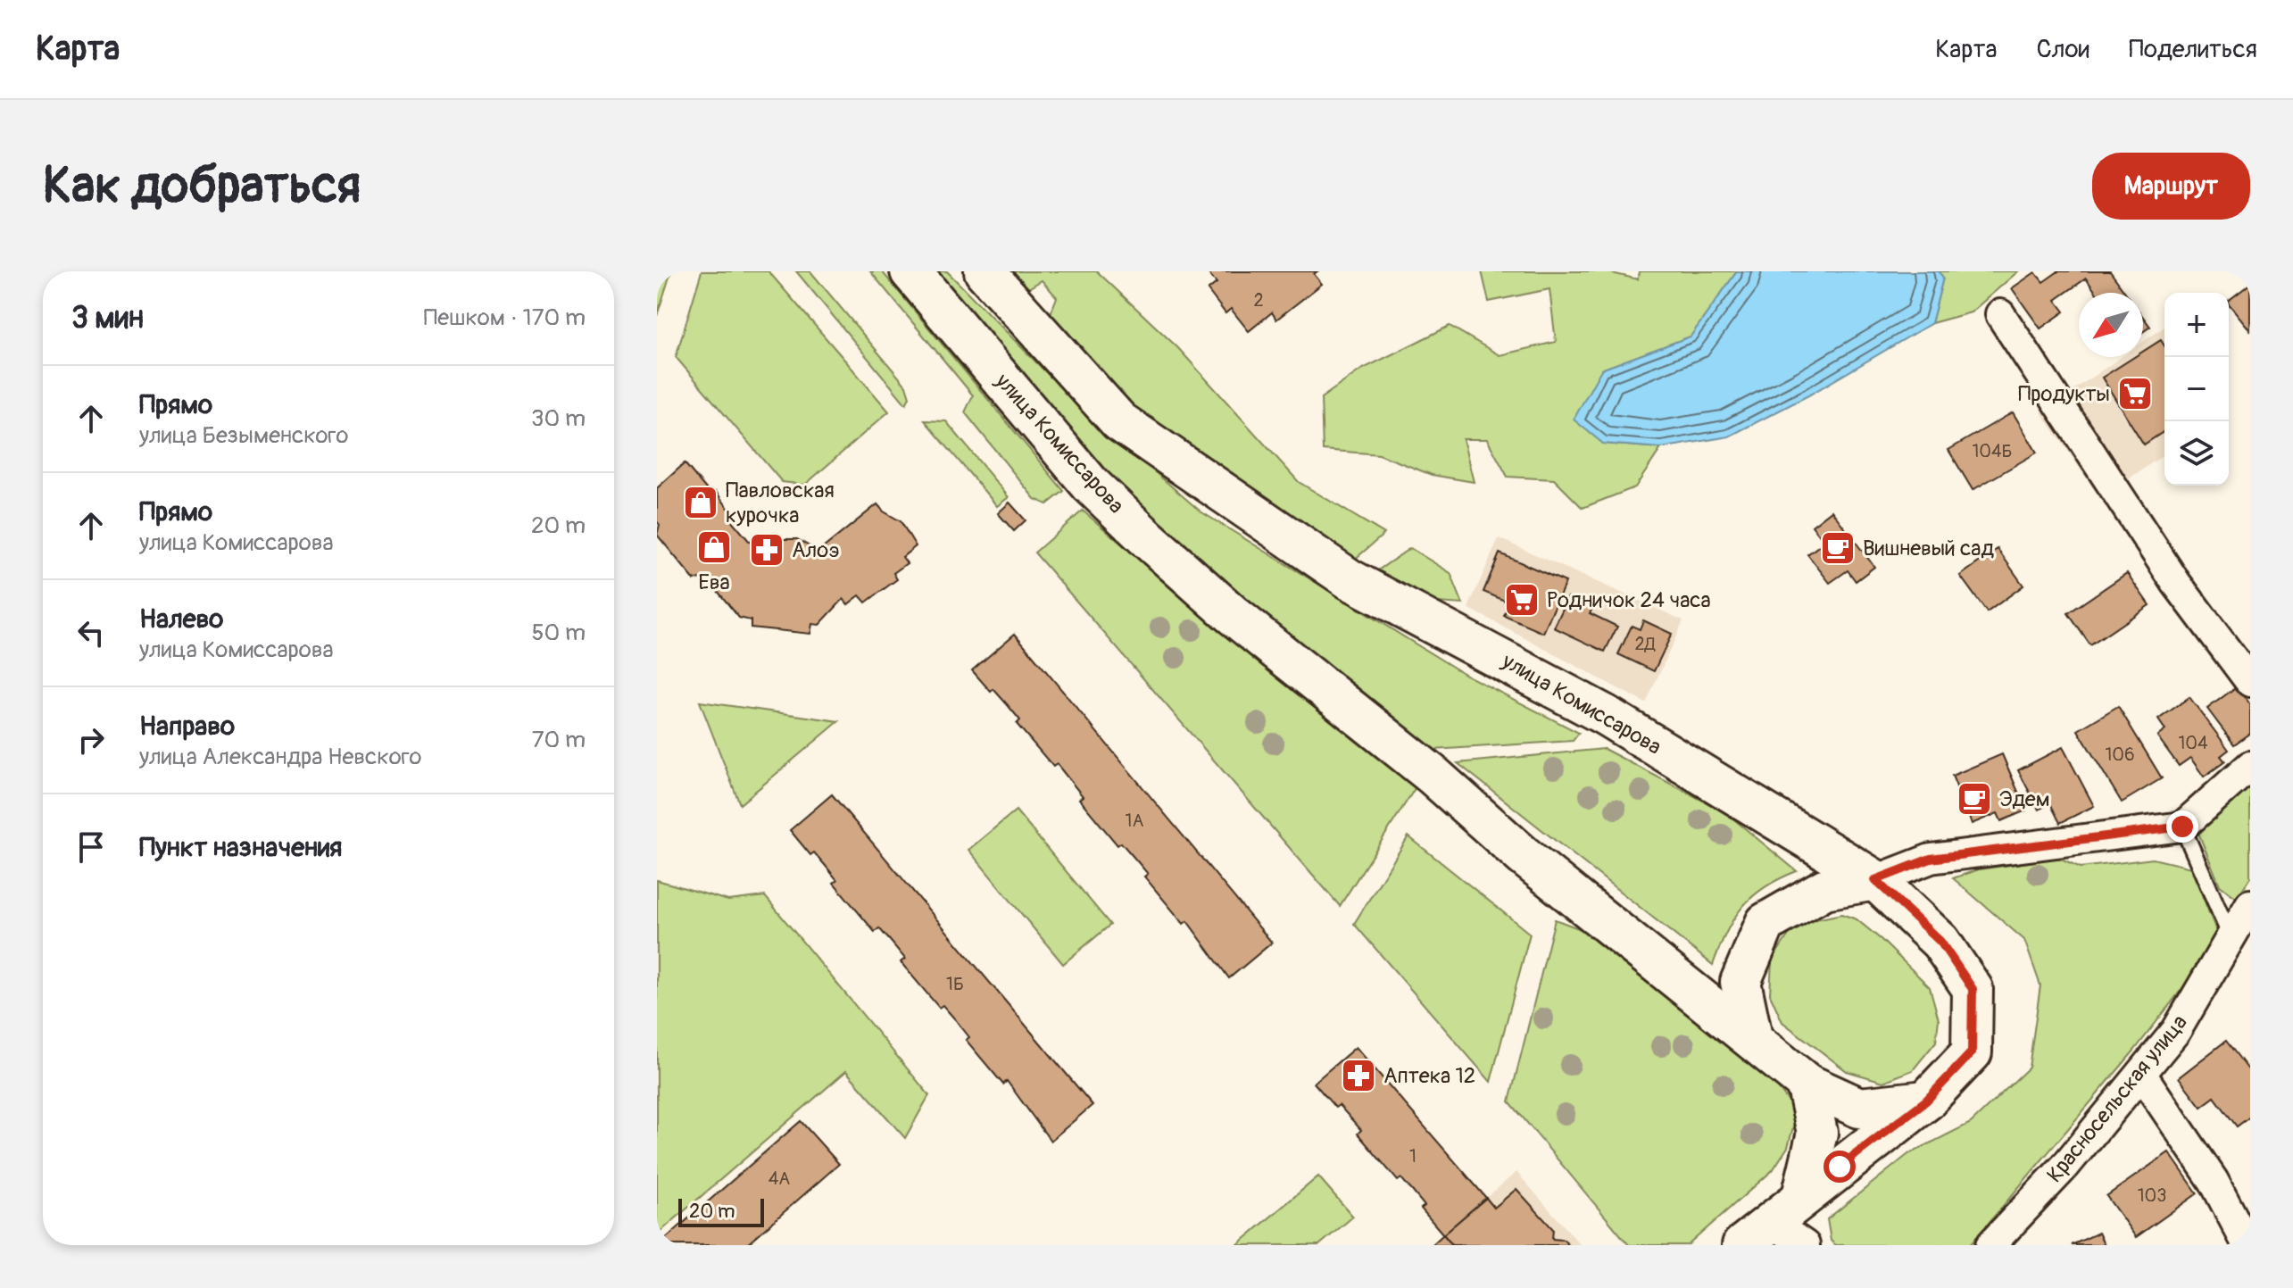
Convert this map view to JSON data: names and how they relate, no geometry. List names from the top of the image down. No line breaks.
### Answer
{"streets":{"main road":["улица Комиссарова"],"street":["Красносельская улица"]},"places":{"supermarket":["Продукты","Родничок 24 часа"],"shop":["Павловская курочка","Ева"],"cafe":["Вишневый сад","Эдем"],"pharmacy":["Алоэ","Аптека 12"]},"house_numbers":["2","104Б","2Д","104","106","1А","1Б","1","4А","103"],"scale_bar":"20 m","north":"bottom left","page":{"header":"Карта","nav":["Карта","Слои","Поделиться"],"buttons":"Маршрут","title":"Как добраться","heading":["3 мин","Пешком · 170 m"],"map_buttons":["+","−"],"list":[["Прямо","улица Безыменского","30 m"],["Прямо","улица Комиссарова","20 m"],["Налево","улица Комиссарова","50 m"],["Направо","улица Александра Невского","70 m"],"Пункт назначения"],"scale":"20 m"}}
